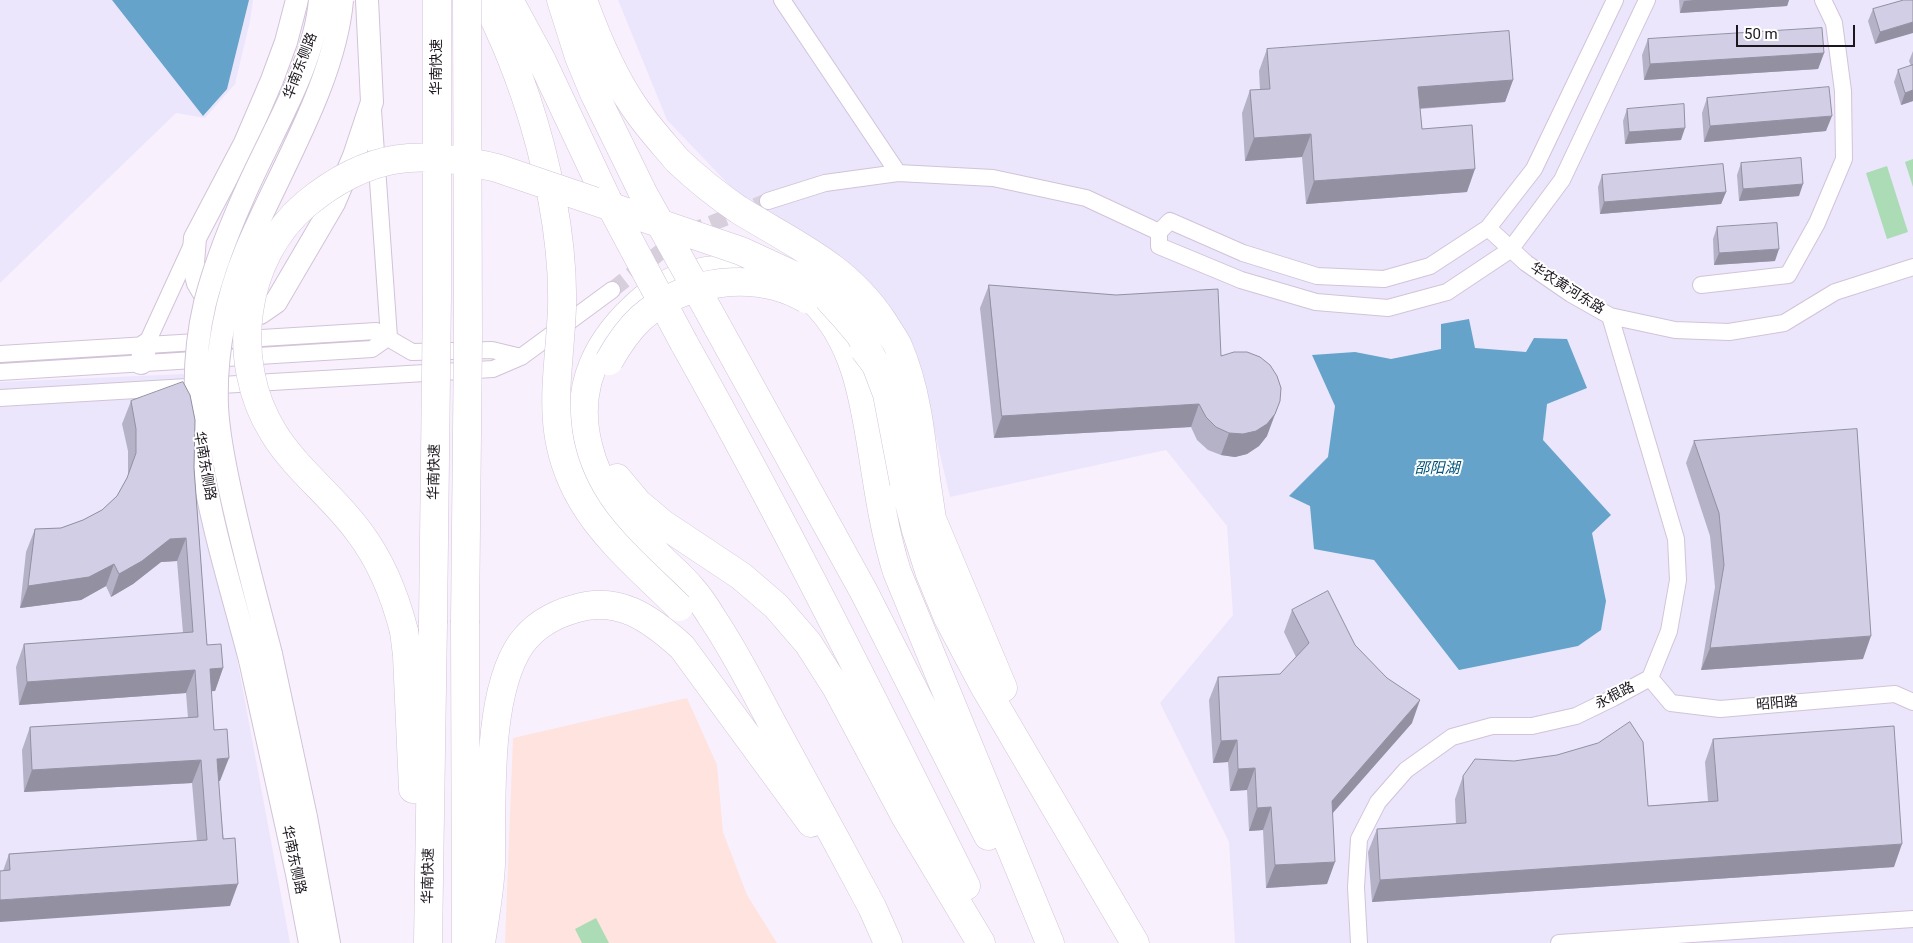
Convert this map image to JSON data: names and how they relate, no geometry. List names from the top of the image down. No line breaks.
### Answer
{"streets":{"highway":["华南快速"],"street":["华南东侧路","华农黄河东路","永根路","昭阳路"]},"crossings":[["华农黄河东路","永根路"],["永根路","昭阳路"]],"water":["邵阳湖"],"scale_bar":"50 m"}
